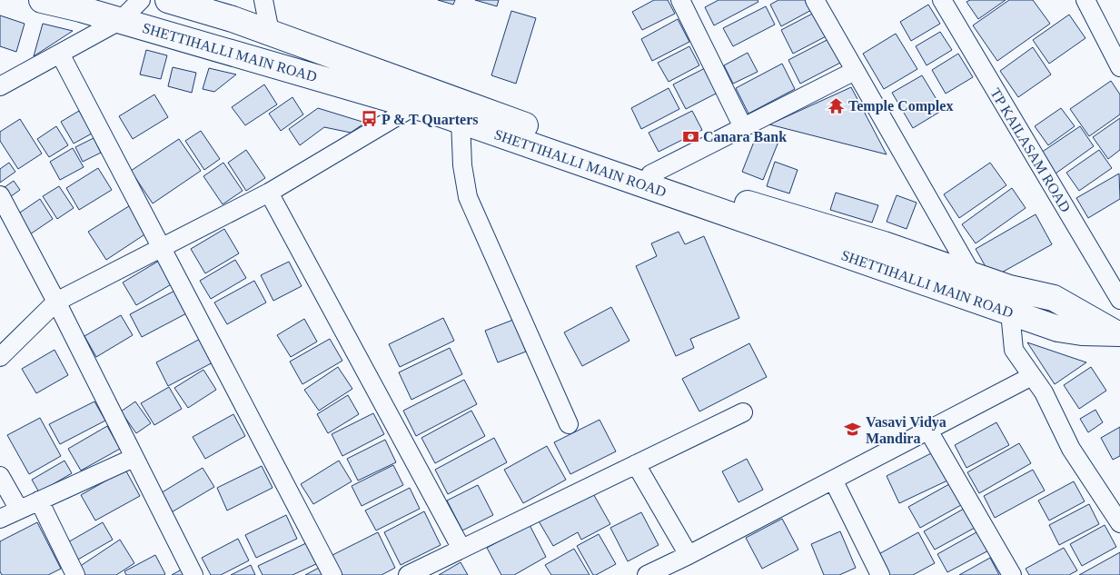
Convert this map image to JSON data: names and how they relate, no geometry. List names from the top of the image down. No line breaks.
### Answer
{"streets":{"main road":["SHETTIHALLI MAIN ROAD"],"street":["TP KAILASAM ROAD"]},"places":{"temple":["Temple Complex"],"bus stop":["P & T Quarters"],"bank":["Canara Bank"],"school or university":["Vasavi Vidya Mandira"]}}
